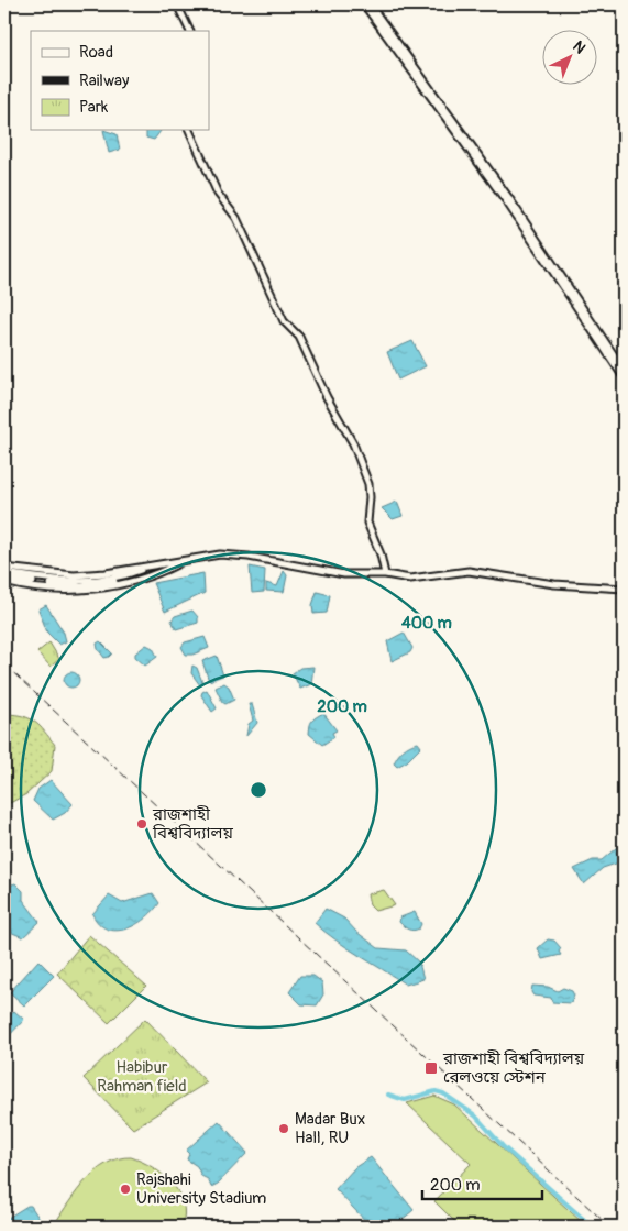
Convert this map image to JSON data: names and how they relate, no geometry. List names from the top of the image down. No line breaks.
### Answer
{"parks":["Habibur Rahman field"],"places":{"other":["রাজশাহী বিশ্ববিদ্যালয়","Madar Bux Hall, RU","Rajshahi University Stadium"],"transit":["রাজশাহী বিশ্ববিদ্যালয় রেলওয়ে স্টেশন"]},"legend":["Road","Railway","Park"],"scale_bar":"200 m","north":"top right","rings":["400 m","200 m"]}
